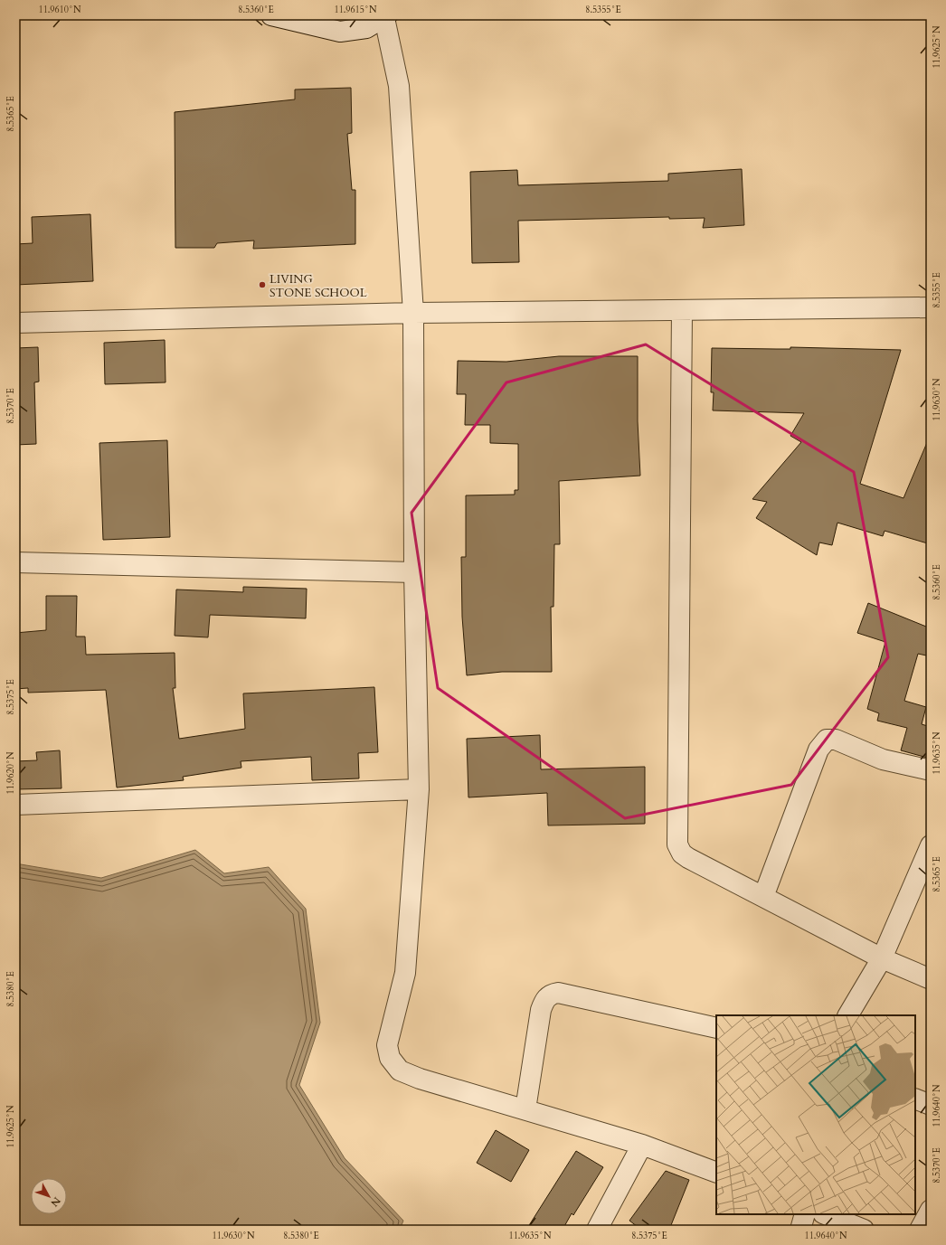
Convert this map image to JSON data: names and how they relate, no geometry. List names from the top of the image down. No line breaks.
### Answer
{"places":["LIVING STONE SCHOOL"],"north":"bottom right","coordinates":["11.9610°N","8.5360°E","11.9615°N","8.5355°E","11.9625°N","8.5365°E","11.9630°N","8.5370°E","8.5375°E","11.9635°N","11.9620°N","8.5380°E","11.9640°N"]}
